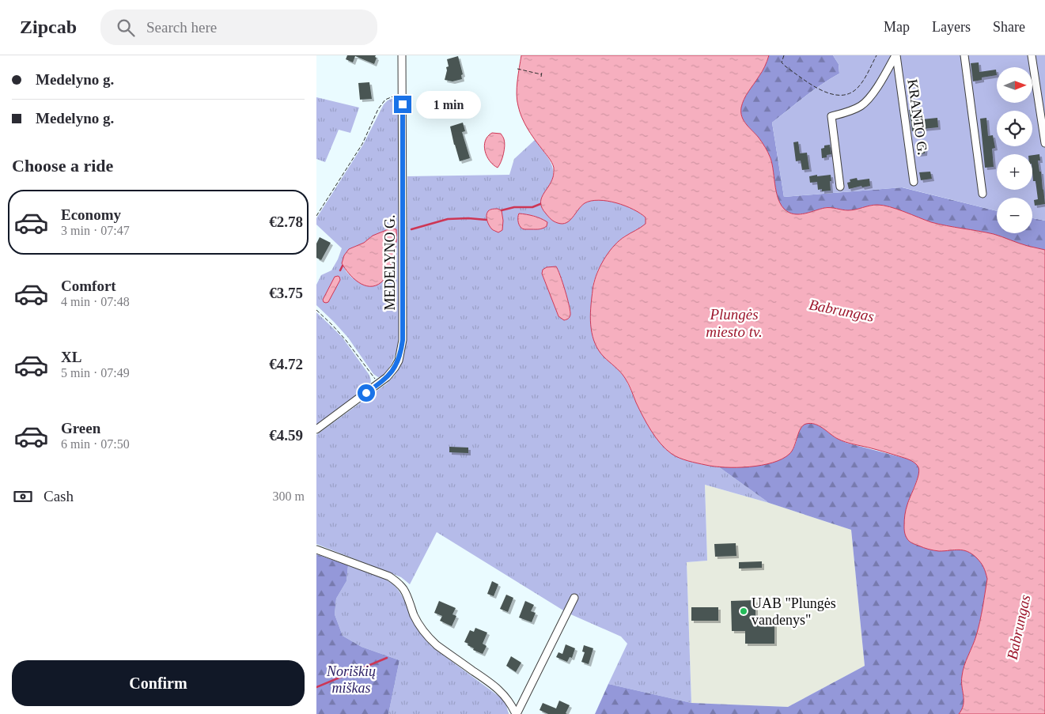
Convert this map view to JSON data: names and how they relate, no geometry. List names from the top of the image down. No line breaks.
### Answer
{"streets":{"street":["KRANTO G.","MEDELYNO G."]},"water":["Babrungas","Plungės miesto tv."],"parks":["Noriškių miškas"],"places":["UAB \"Plungės vandenys\""],"north":"right","page":{"header":"Zipcab","search":"Search here","nav":["Map","Layers","Share"],"banner":["Medelyno g.","Medelyno g."],"map_buttons":["+","−"],"bubble":"1 min","heading":"Choose a ride","list":[{"name":"Economy","note":"3 min · 07:47","value":"€2.78"},{"name":"Comfort","note":"4 min · 07:48","value":"€3.75"},{"name":"XL","note":"5 min · 07:49","value":"€4.72"},{"name":"Green","note":"6 min · 07:50","value":"€4.59"}],"pay":["Cash","300 m"],"buttons":"Confirm"}}
